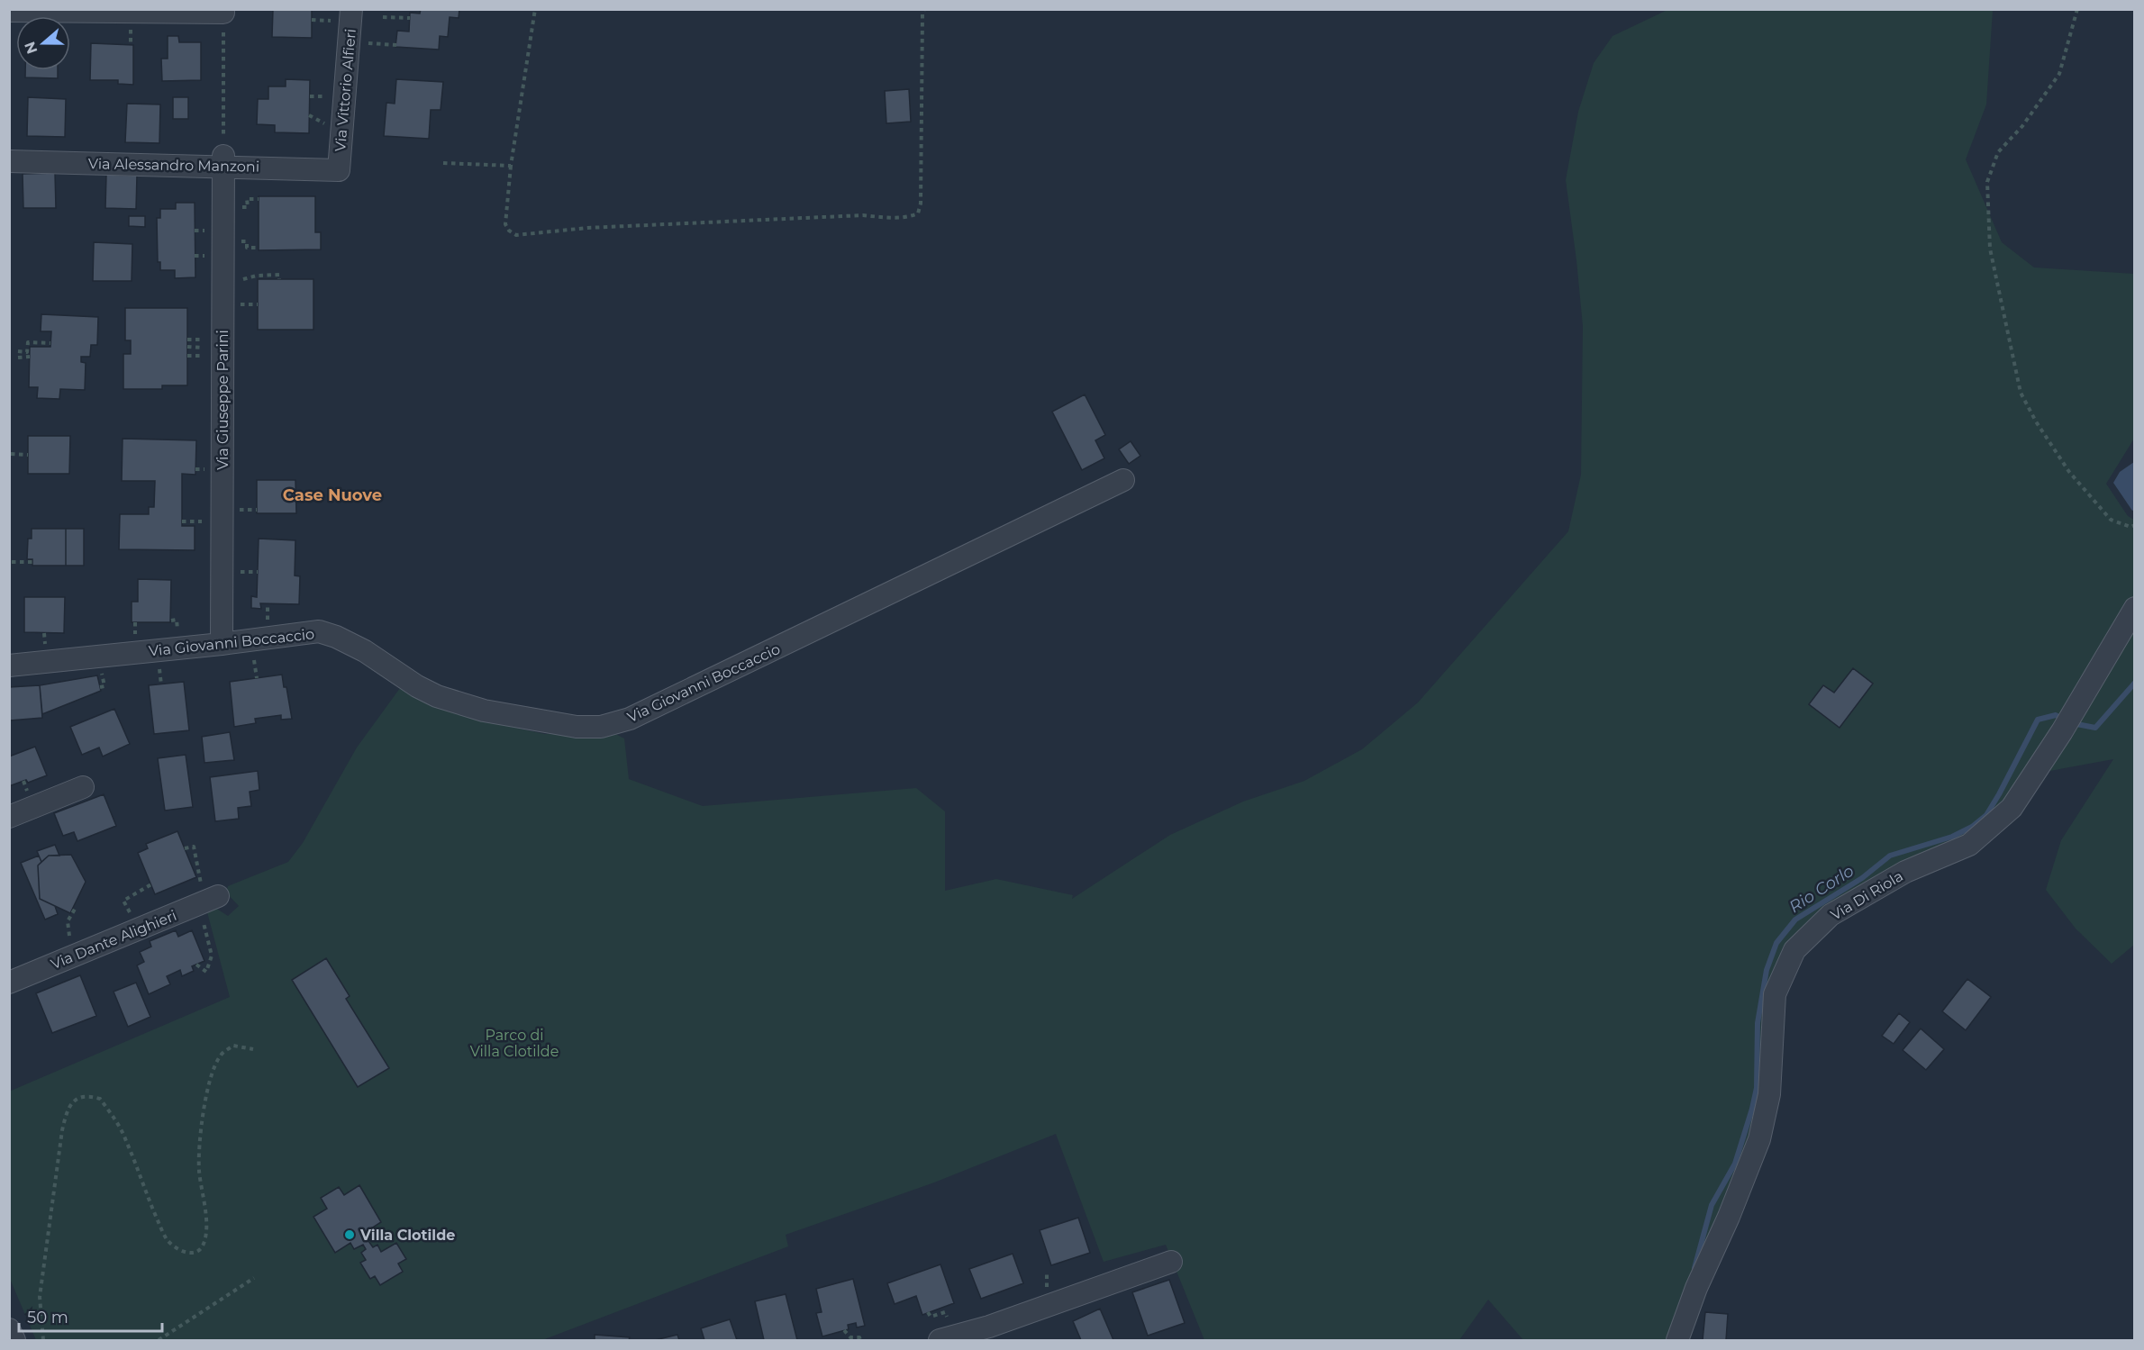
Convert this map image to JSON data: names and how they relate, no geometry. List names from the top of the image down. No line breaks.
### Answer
{"streets":{"street":["Via Vittorio Alfieri","Via Alessandro Manzoni","Via Giuseppe Parini","Via Giovanni Boccaccio","Via Di Riola","Via Dante Alighieri"]},"crossings":[["Via Vittorio Alfieri","Via Alessandro Manzoni"],["Via Alessandro Manzoni","Via Giuseppe Parini"],["Via Giuseppe Parini","Via Giovanni Boccaccio"]],"districts":["Case Nuove"],"water":["Rio Corlo"],"parks":["Parco di Villa Clotilde"],"places":["Villa Clotilde"],"scale_bar":"50 m","north":"left"}
